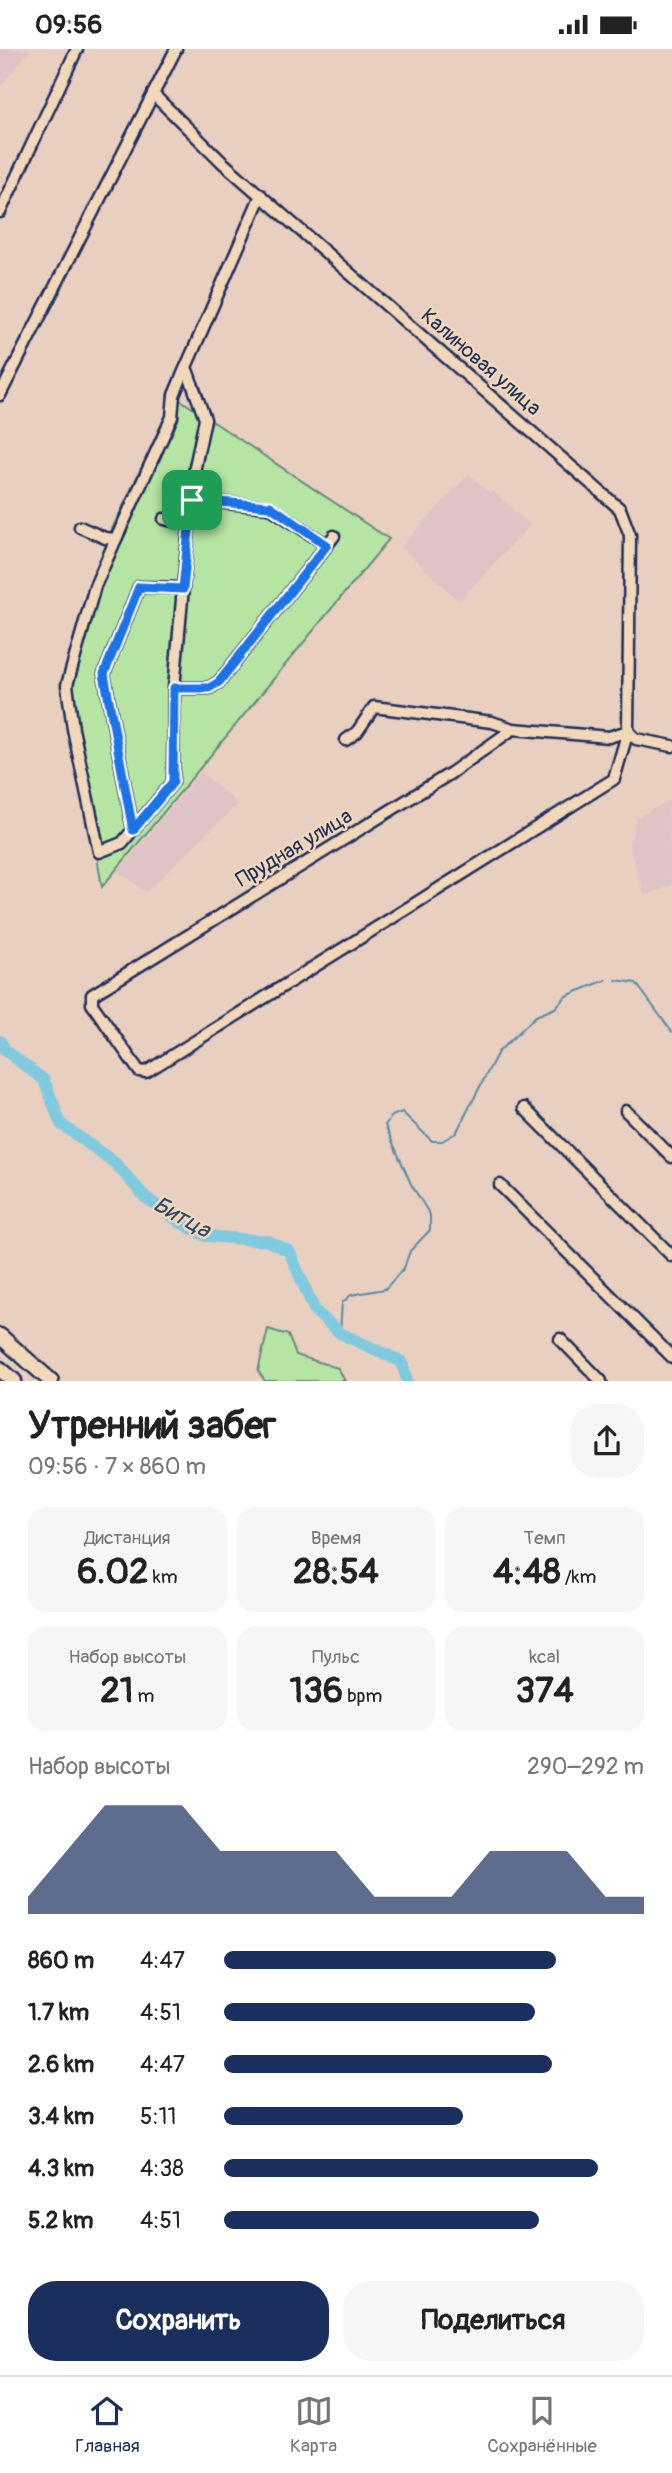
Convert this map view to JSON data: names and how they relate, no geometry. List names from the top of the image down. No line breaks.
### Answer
{"streets":{"street":["Калиновая улица","Прудная улица"]},"crossings":[["Калиновая улица","Прудная улица"]],"water":["Битца"],"page":{"status":"09:56","heading":["Утренний забег","09:56 · 7 × 860 m"],"stats":[["Дистанция","6.02 km"],["Время","28:54"],["Темп","4:48 /km"],["Набор высоты","21 m"],["Пульс","136 bpm"],["kcal","374"]],"chart":["Набор высоты","290–292 m"],"list":[{"name":"860 m","note":"4:47"},{"name":"1.7 km","note":"4:51"},{"name":"2.6 km","note":"4:47"},{"name":"3.4 km","note":"5:11"},{"name":"4.3 km","note":"4:38"},{"name":"5.2 km","note":"4:51"}],"buttons":["Сохранить","Поделиться"],"tabs":["Главная","Карта","Сохранённые"]}}
